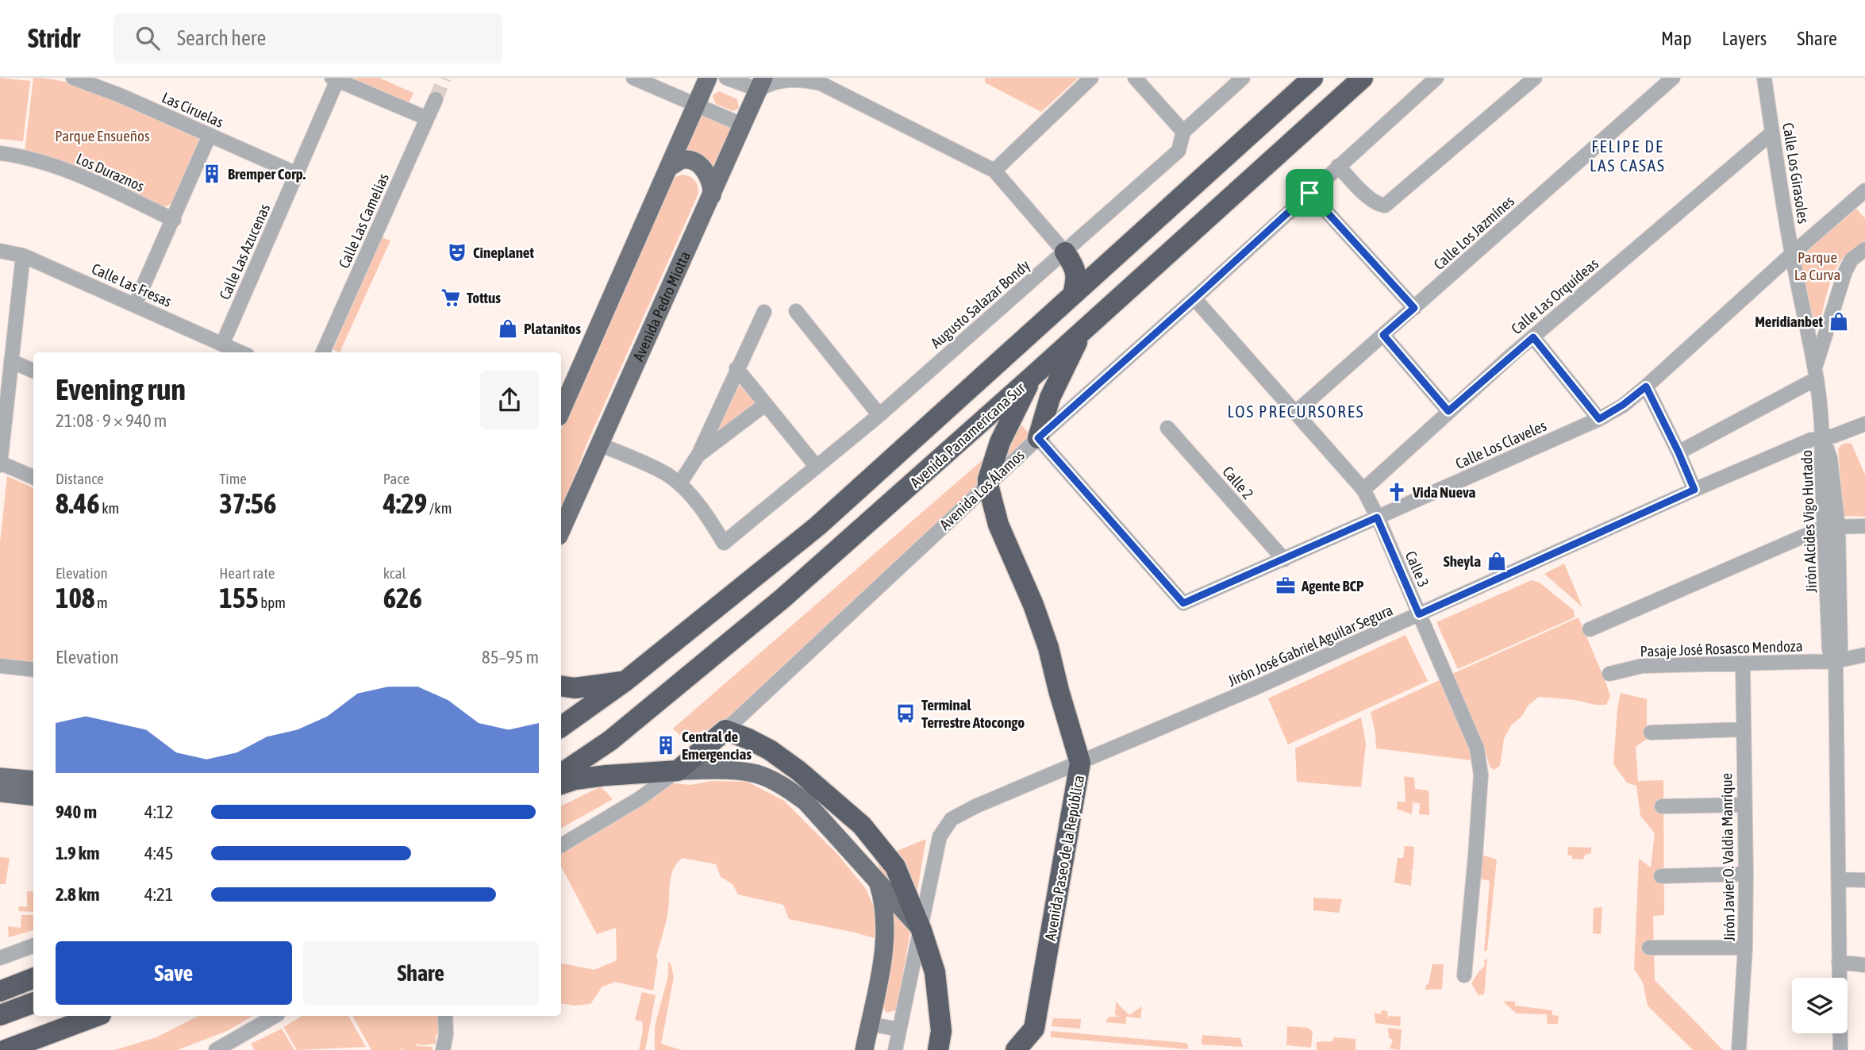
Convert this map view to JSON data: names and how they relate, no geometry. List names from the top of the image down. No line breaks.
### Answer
{"streets":{"highway":["Avenida Panamericana Sur","Avenida Los Álamos","Avenida Paseo de la República"],"main road":["Avenida Pedro Miotta"],"street":["Las Ciruelas","Los Duraznos","Calle Los Girasoles","Calle Las Camelias","Calle Los Jazmínes","Calle Las Azucenas","Calle Las Fresas","Calle Las Orquídeas","Augusto Salazar Bondy","Calle Los Claveles","Calle 2","Jirón Alcides Vigo Hurtado","Calle 3","Jirón José Gabriel Aguilar Segura","Pasaje José Rosasco Mendoza","Jirón Javier O. Valdia Manrique"]},"crossings":[["Las Ciruelas","Calle Las Azucenas"],["Calle Los Girasoles","Calle Las Orquídeas"],["Calle Los Girasoles","Calle Los Claveles"],["Calle Los Girasoles","Jirón Alcides Vigo Hurtado"],["Calle Los Girasoles","Jirón José Gabriel Aguilar Segura"],["Calle Los Jazmínes","Calle 3"],["Calle Las Azucenas","Calle Las Fresas"],["Calle Las Orquídeas","Calle 3"],["Calle Los Claveles","Calle 2"],["Calle Los Claveles","Avenida Los Álamos"],["Calle Los Claveles","Calle 3"],["Avenida Los Álamos","Calle 3"],["Avenida Los Álamos","Avenida Paseo de la República"],["Jirón Alcides Vigo Hurtado","Jirón José Gabriel Aguilar Segura"],["Jirón Alcides Vigo Hurtado","Pasaje José Rosasco Mendoza"],["Calle 3","Jirón José Gabriel Aguilar Segura"],["Jirón José Gabriel Aguilar Segura","Avenida Paseo de la República"],["Pasaje José Rosasco Mendoza","Jirón Javier O. Valdia Manrique"]],"districts":["FELIPE DE LAS CASAS","LOS PRECURSORES"],"parks":["Parque Ensueños","Parque La Curva"],"places":{"building":["Bremper Corp.","Central de Emergencias"],"theatre":["Cineplanet"],"supermarket":["Tottus"],"shop":["Meridianbet","Platanitos","Sheyla"],"church":["Vida Nueva"],"office":["Agente BCP"],"bus stop":["Terminal Terrestre Atocongo"]},"page":{"header":"Stridr","search":"Search here","nav":["Map","Layers","Share"],"heading":["Evening run","21:08 · 9 × 940 m"],"stats":[["Distance","8.46 km"],["Time","37:56"],["Pace","4:29 /km"],["Elevation","108 m"],["Heart rate","155 bpm"],["kcal","626"]],"chart":["Elevation","85–95 m"],"list":[{"name":"940 m","note":"4:12"},{"name":"1.9 km","note":"4:45"},{"name":"2.8 km","note":"4:21"}],"buttons":["Save","Share"]}}
